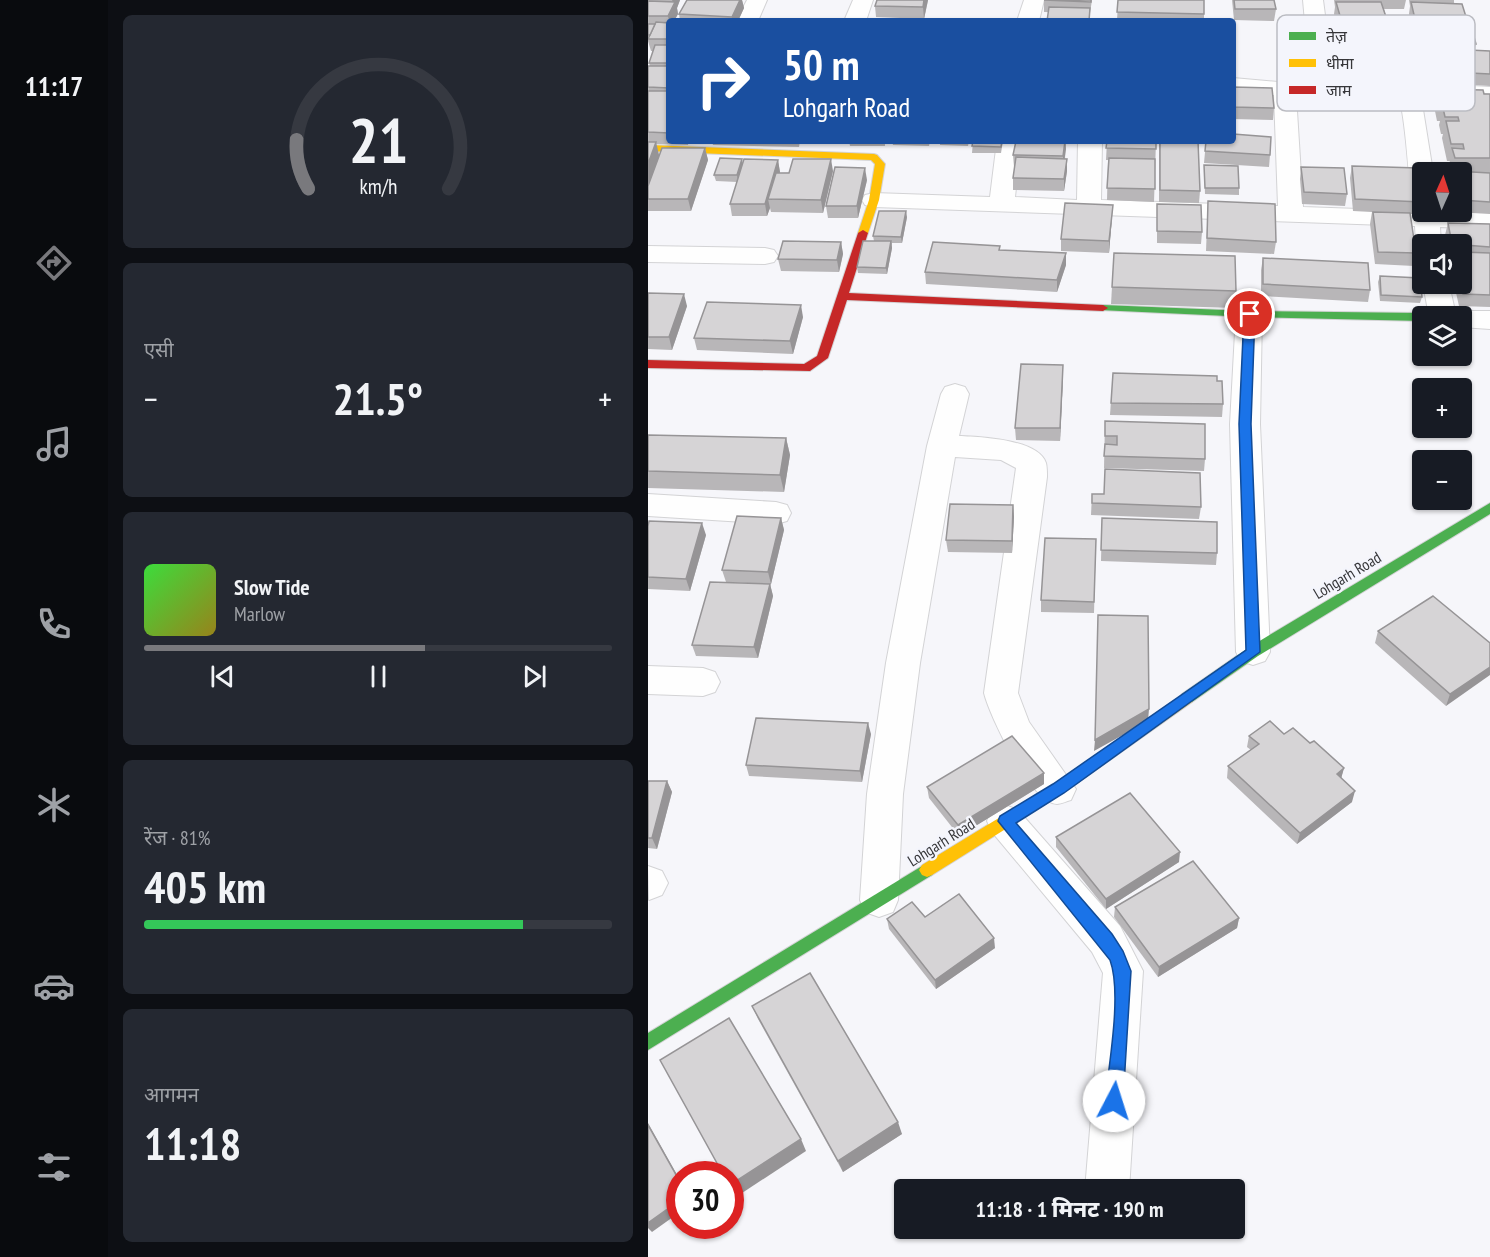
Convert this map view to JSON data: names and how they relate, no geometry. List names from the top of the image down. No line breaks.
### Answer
{"streets":{"street":["Lohgarh Road"]},"legend":["तेज़","धीमा","जाम"],"north":"top","page":{"tabs":"11:17","turn":["50 m","Lohgarh Road"],"map_buttons":["+","−"],"tile":["एसी",["रेंज · 81%","405 km"],["आगमन","11:18"]],"heat":["−","21.5°","+"],"song":["Slow Tide","Marlow"],"limit":"30","trip":"11:18 · 1 मिनट · 190 m","gauge":["21","km/h"]}}
